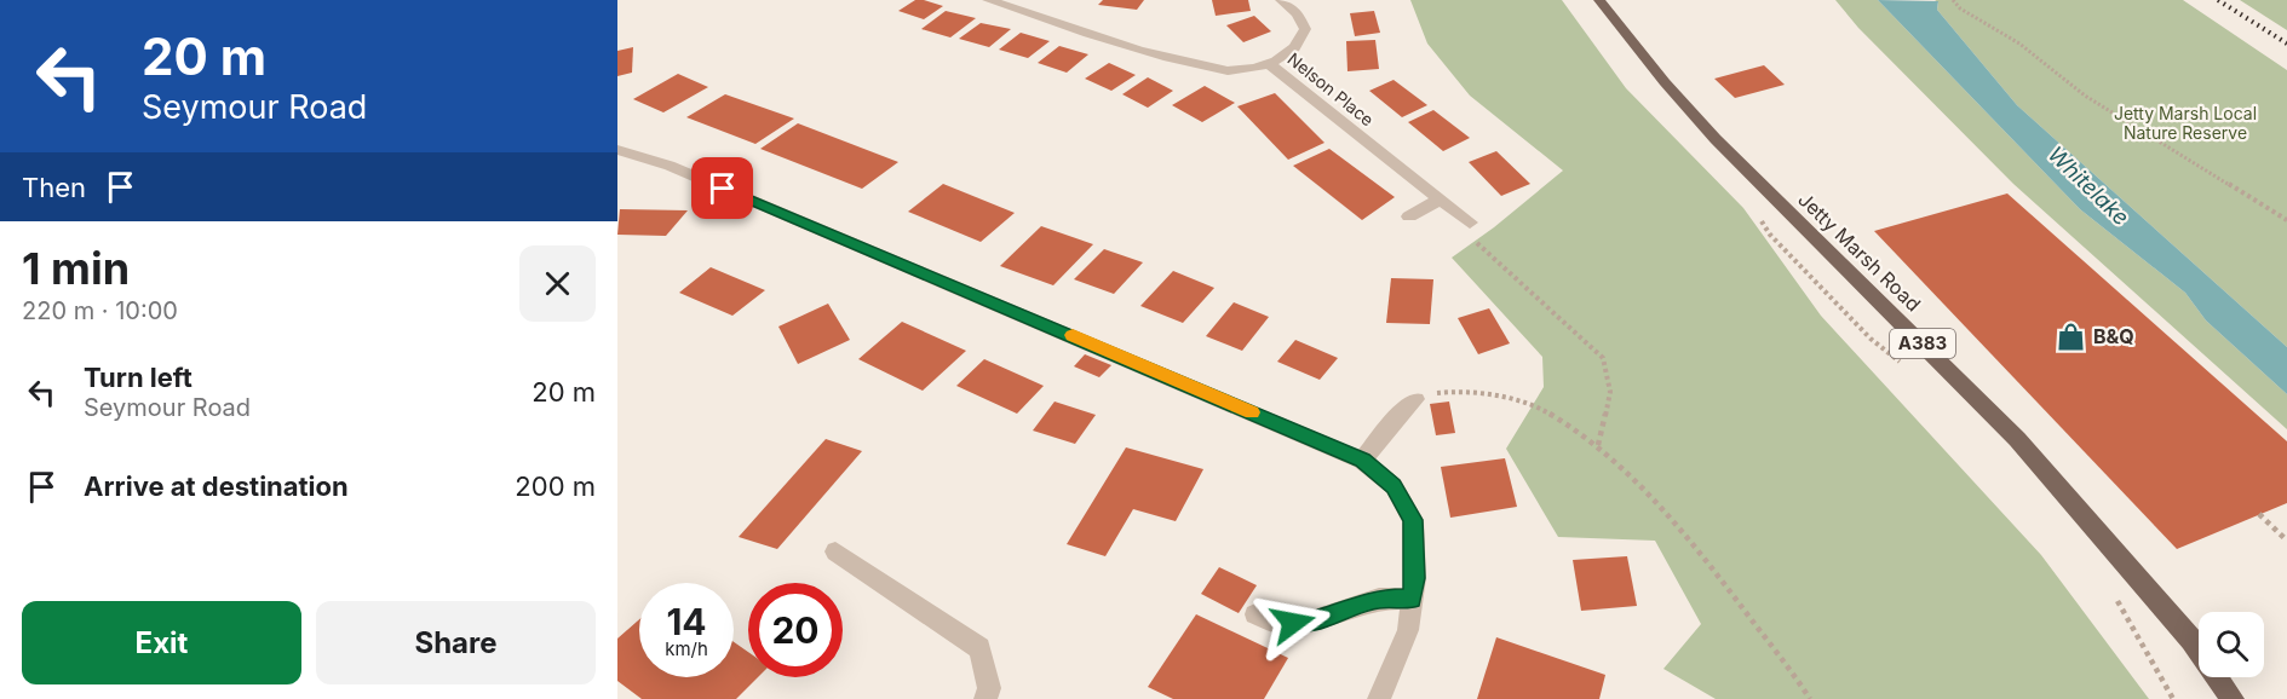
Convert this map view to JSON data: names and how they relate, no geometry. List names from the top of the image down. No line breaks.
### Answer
{"streets":{"main road":["Jetty Marsh Road","A383"],"street":["Nelson Place"]},"water":["Whitelake"],"parks":["Jetty Marsh Local Nature Reserve"],"places":{"shop":["B&Q"]},"page":{"turn":["20 m","Seymour Road"],"then":"Then","heading":["1 min","220 m · 10:00"],"list":[{"name":"Turn left","note":"Seymour Road","value":"20 m"},{"name":"Arrive at destination","value":"200 m"}],"speed":"14 km/h","limit":"20","buttons":["Exit","Share"]}}
